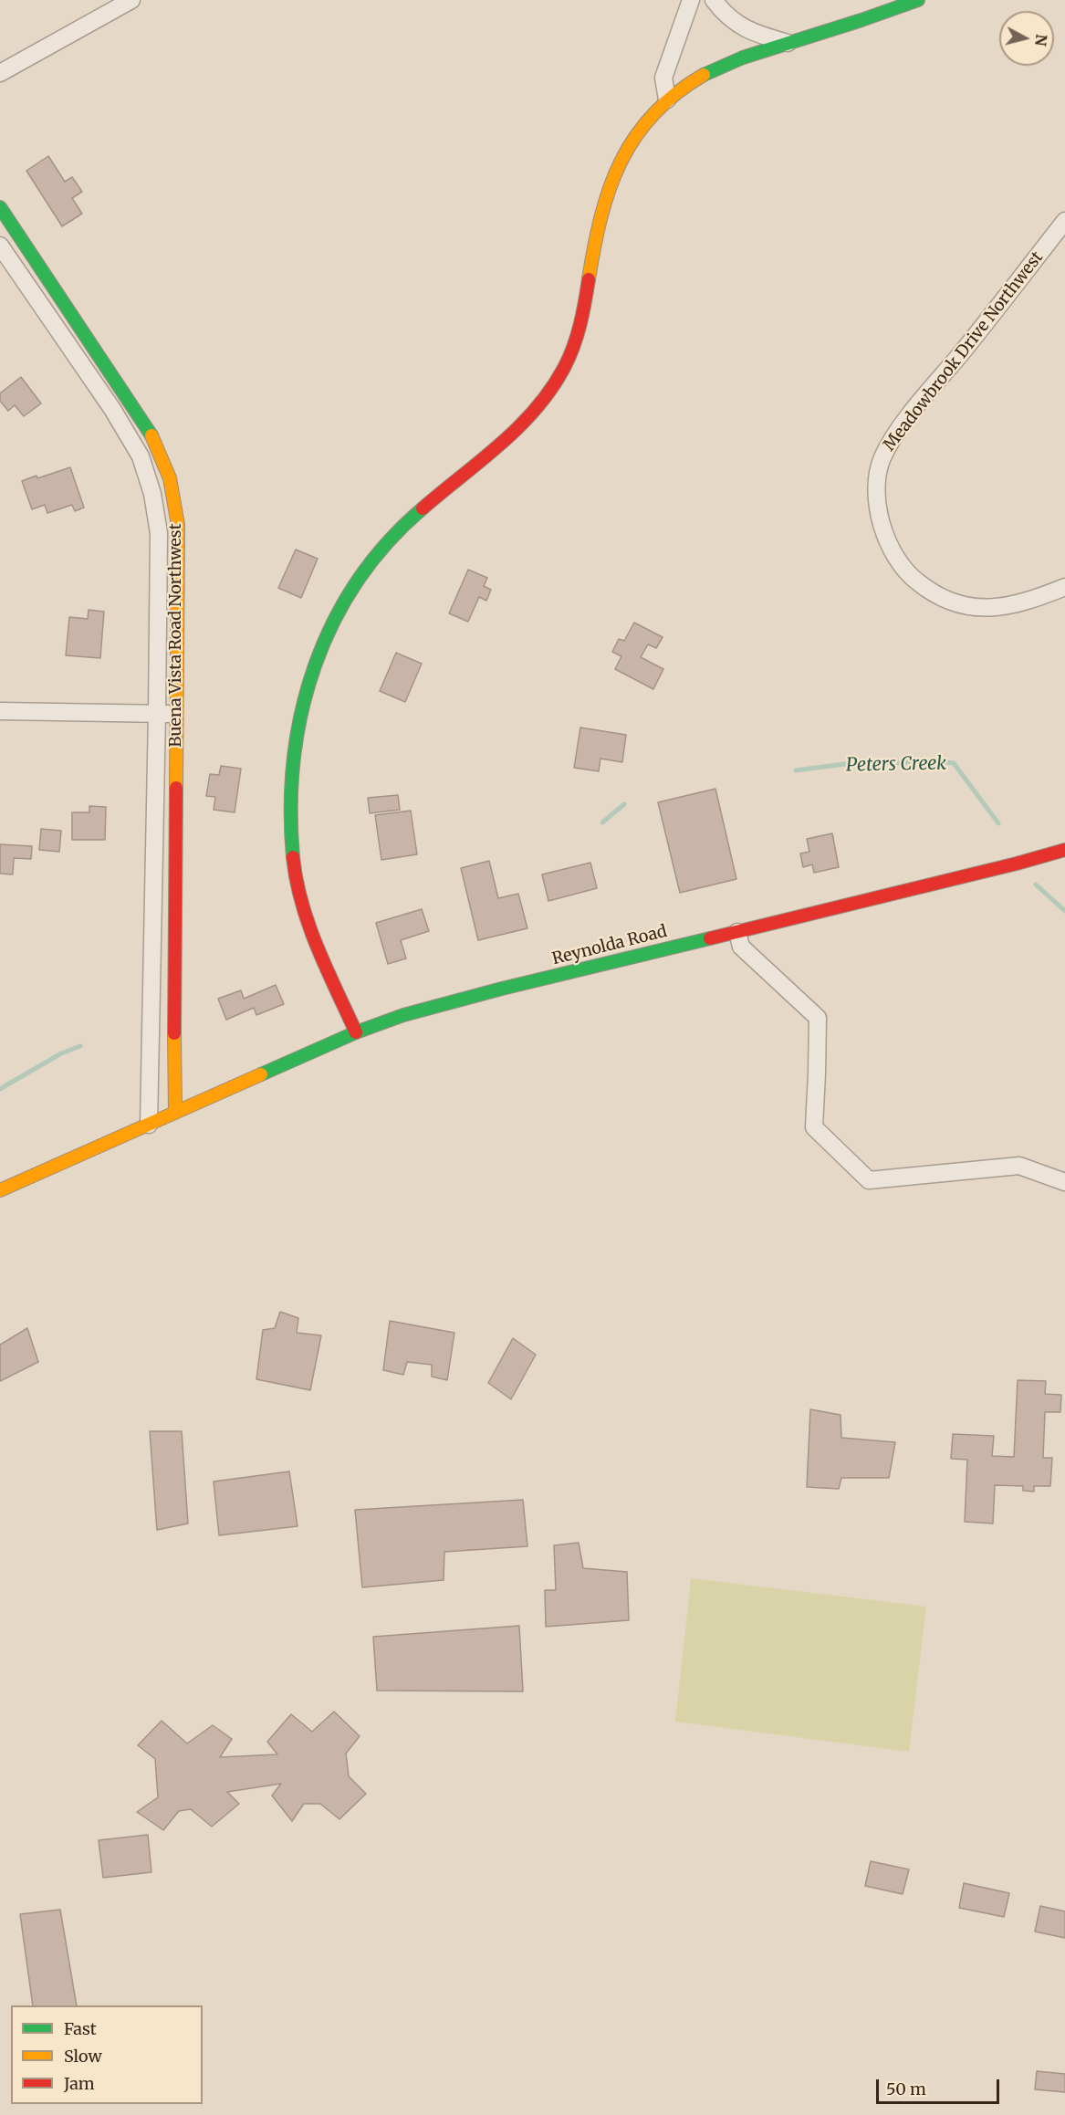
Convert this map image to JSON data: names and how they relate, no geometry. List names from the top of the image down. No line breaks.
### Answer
{"streets":{"street":["Meadowbrook Drive Northwest","Buena Vista Road Northwest","Reynolda Road"]},"crossings":[["Buena Vista Road Northwest","Reynolda Road"]],"water":["Peters Creek"],"legend":["Fast","Slow","Jam"],"scale_bar":"50 m","north":"right"}
